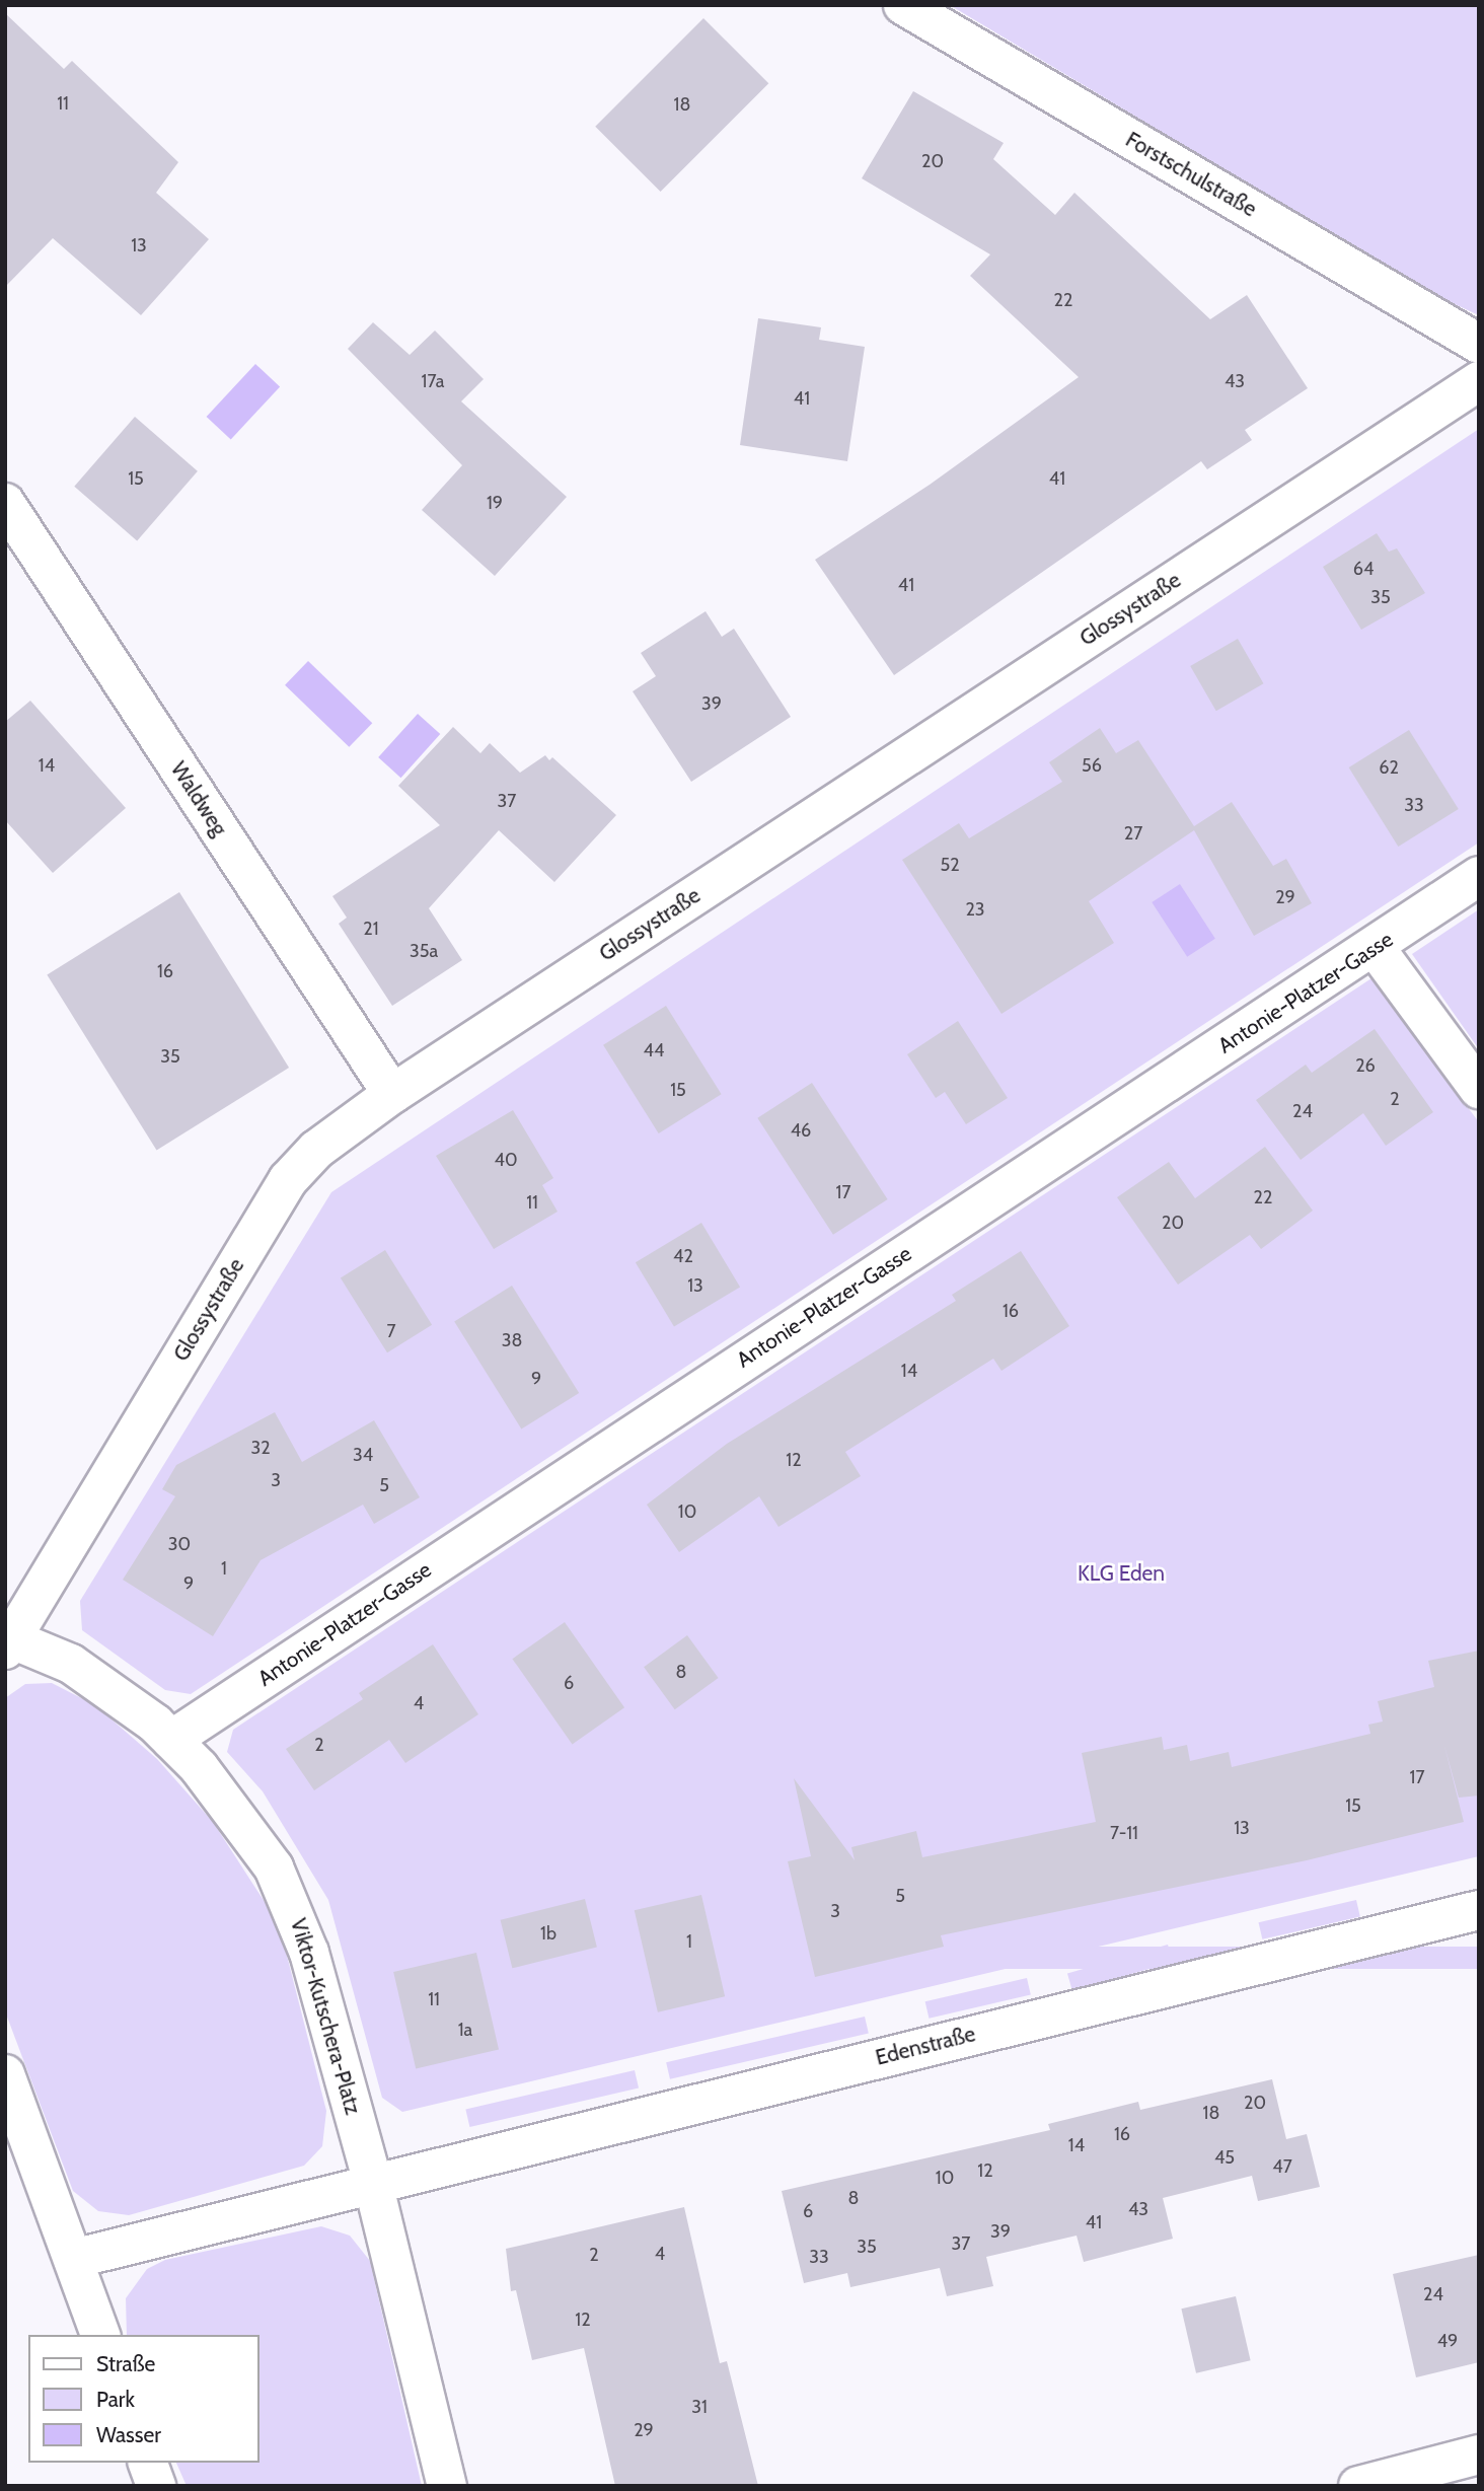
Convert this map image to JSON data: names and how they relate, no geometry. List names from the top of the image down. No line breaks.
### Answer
{"streets":{"street":["Forstschulstraße","Glossystraße","Waldweg","Antonie-Platzer-Gasse","Viktor-Kutschera-Platz","Edenstraße"]},"crossings":[["Glossystraße","Waldweg"],["Glossystraße","Viktor-Kutschera-Platz"],["Antonie-Platzer-Gasse","Viktor-Kutschera-Platz"],["Viktor-Kutschera-Platz","Edenstraße"]],"parks":["KLG Eden"],"house_numbers":["11","18","20","13","22","17a","43","41","15","41","19","64","41","35","39","14","56","62","37","33","27","52","29","23","21","35a","16","44","35","26","15","2","24","46","40","17","22","11","20","42","13","16","7","38","14","9","32","34","12","3","5","10","30","1","9","8","6","4","2","17","15","13","7-11","5","3","1b","1","11","1a","20","18","16","14","45","47","12","10","8","43","6","41","39","37","35","4","2","33","24","12","49","31","29"],"legend":["Straße","Park","Wasser"]}
